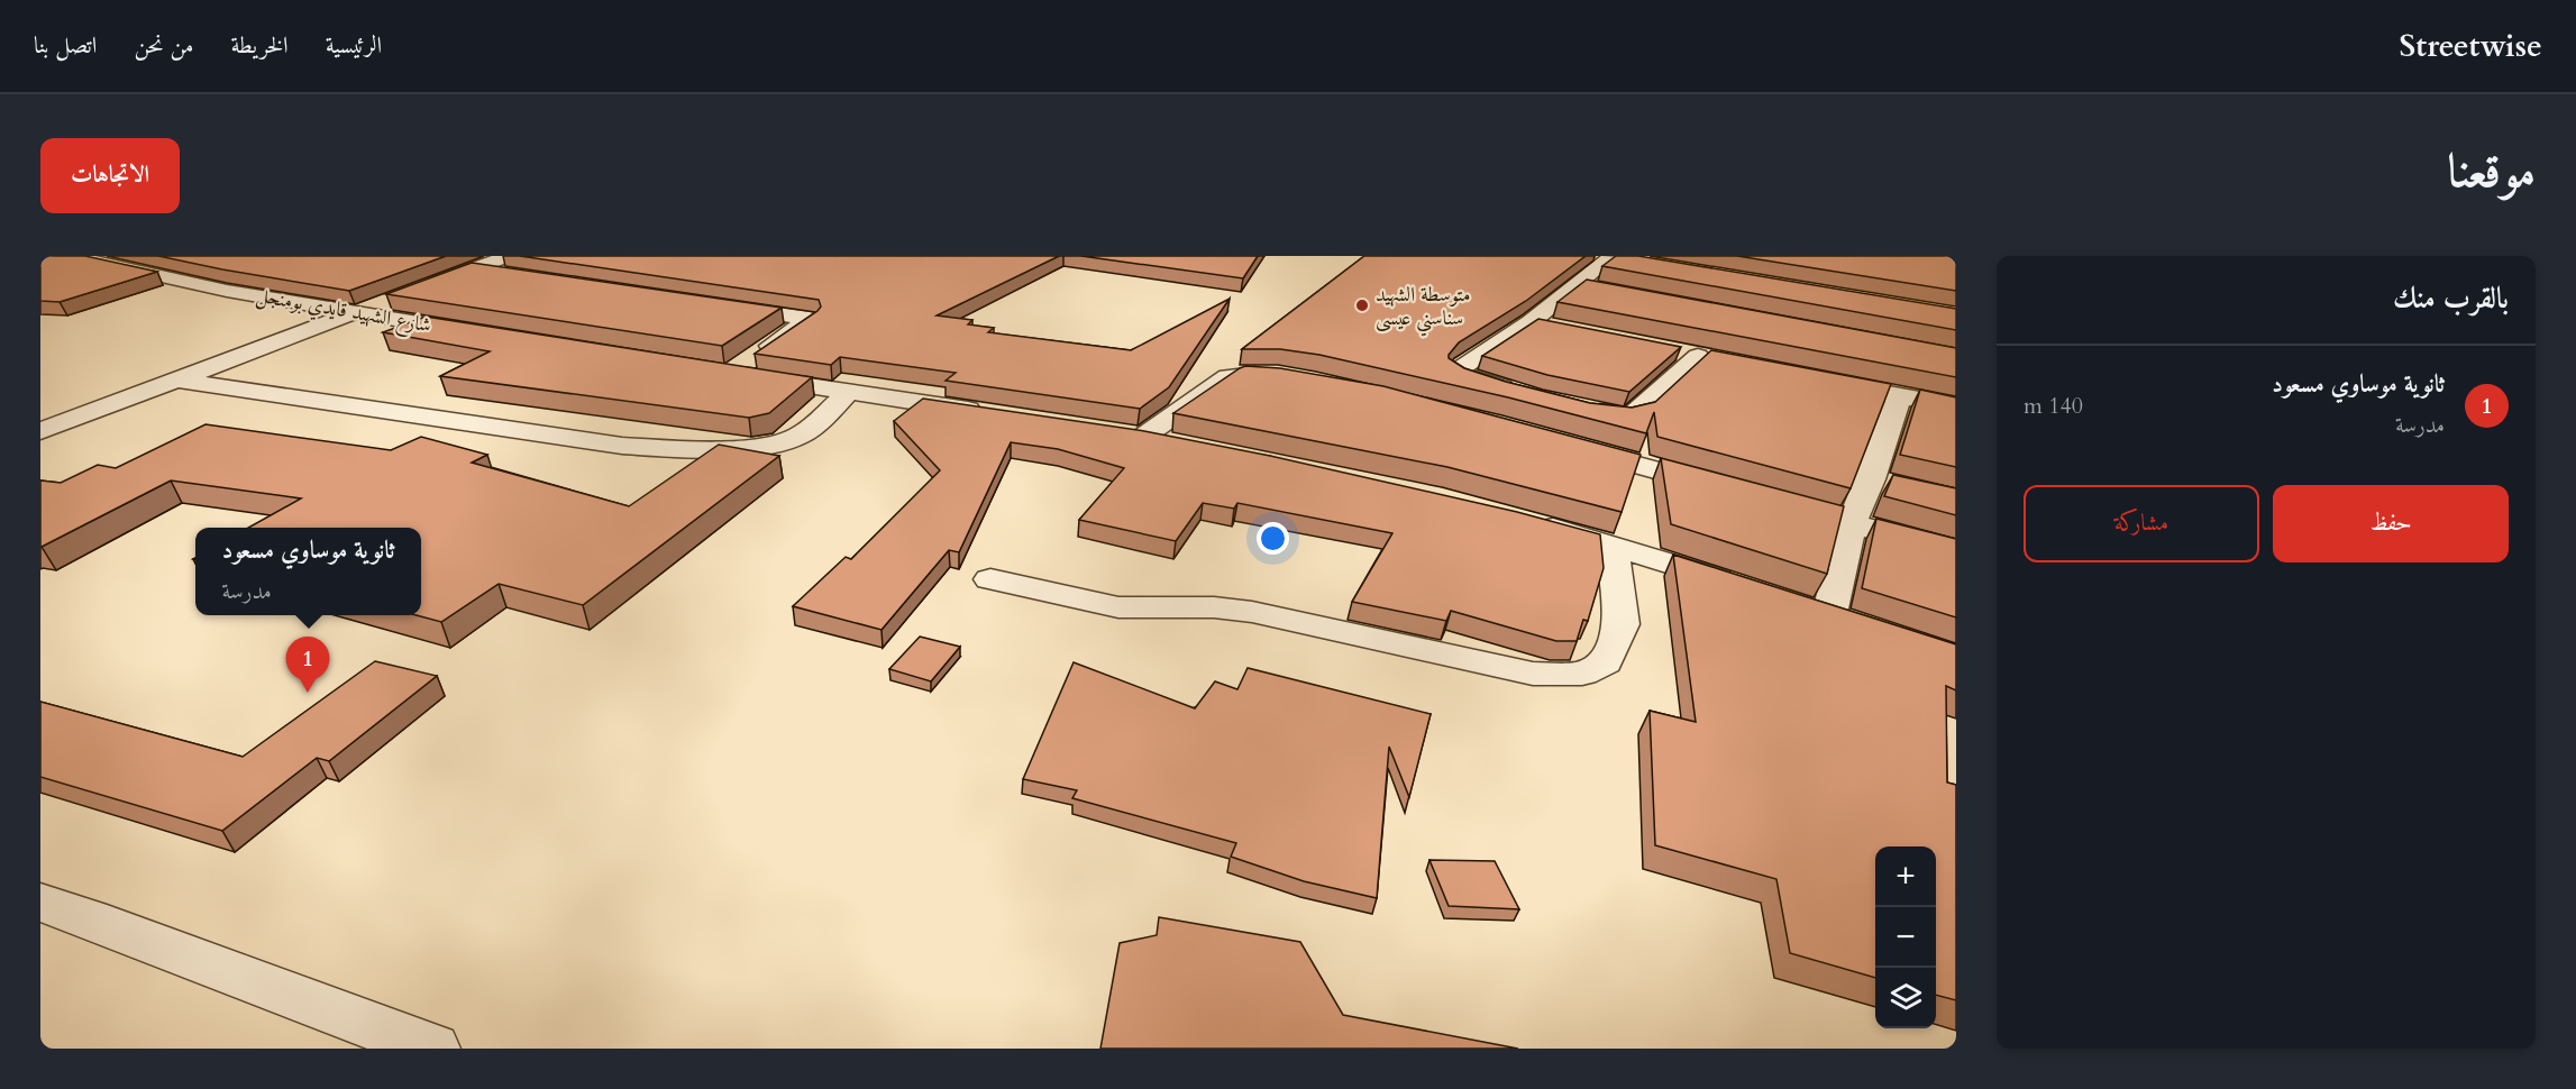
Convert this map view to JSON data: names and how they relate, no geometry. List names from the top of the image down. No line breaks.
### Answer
{"streets":{"street":["شارع الشهيد قايدي بومنجل"]},"places":["متوسطة الشهيد سناسني عيسى"],"page":{"header":"Streetwise","nav":["الرئيسية","الخريطة","من نحن","اتصل بنا"],"title":"موقعنا","buttons":["الاتجاهات",["حفظ","مشاركة"]],"heading":"بالقرب منك","list":[{"mark":"1","name":"ثانوية موساوي مسعود","note":"مدرسة","value":"140 m"}],"popup":["ثانوية موساوي مسعود","مدرسة"],"pins":"1","map_buttons":["+","−"]}}
